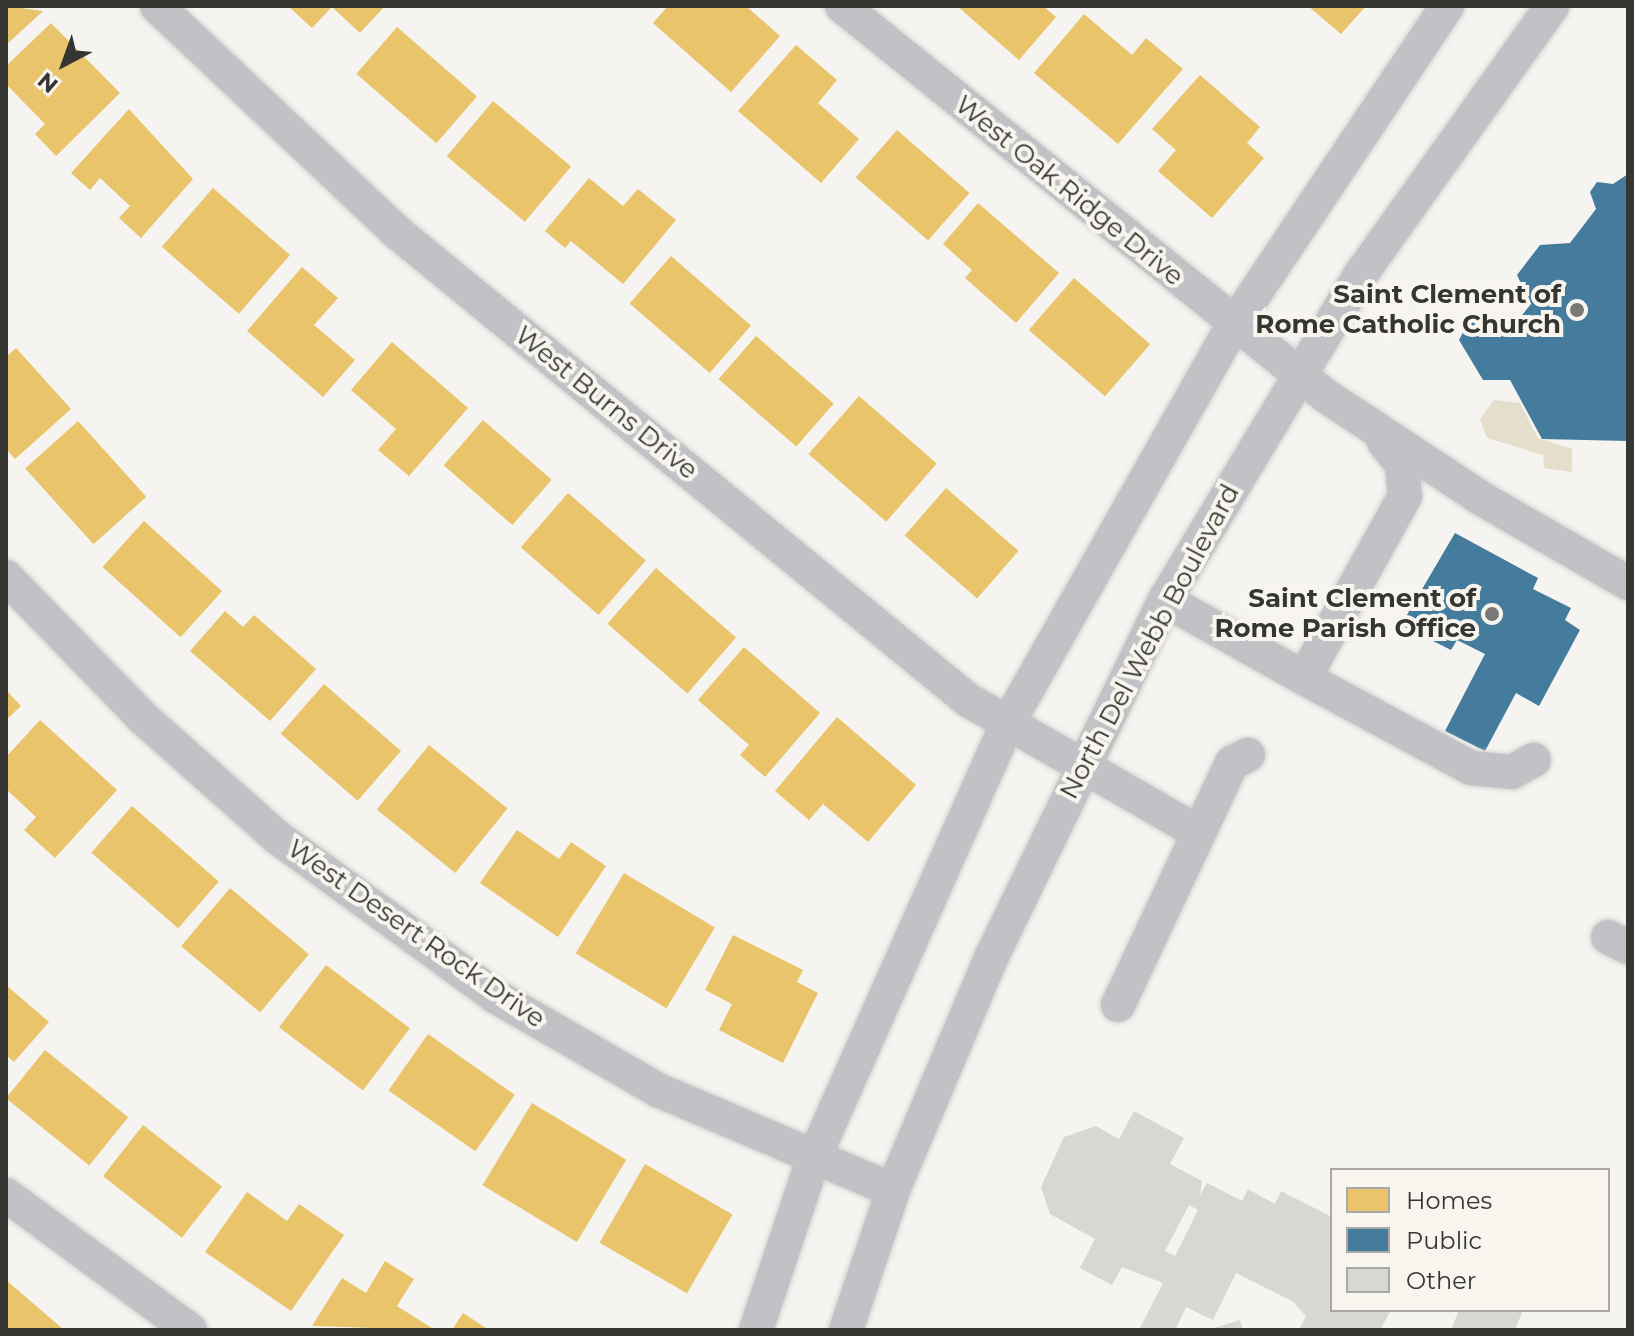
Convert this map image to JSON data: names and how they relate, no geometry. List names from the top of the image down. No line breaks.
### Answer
{"streets":{"street":["West Oak Ridge Drive","West Burns Drive","North Del Webb Boulevard","West Desert Rock Drive"]},"crossings":[["West Oak Ridge Drive","North Del Webb Boulevard"],["West Burns Drive","North Del Webb Boulevard"],["North Del Webb Boulevard","West Desert Rock Drive"]],"places":["Saint Clement of Rome Catholic Church","Saint Clement of Rome Parish Office"],"legend":["Homes","Public","Other"],"north":"bottom left"}
